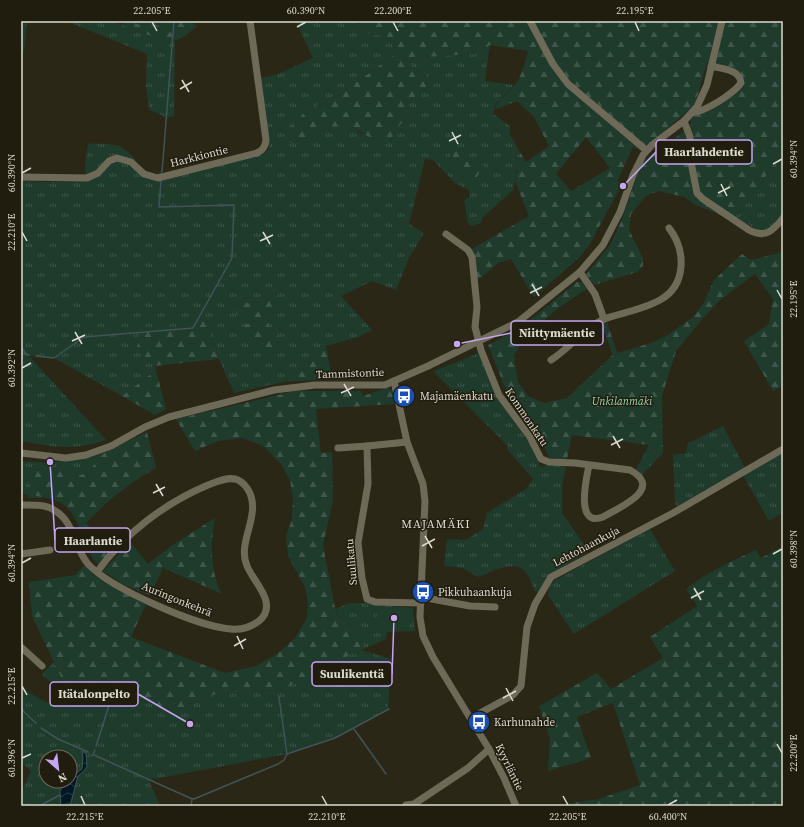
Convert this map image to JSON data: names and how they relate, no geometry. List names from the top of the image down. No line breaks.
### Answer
{"streets":{"street":["Harkkiontie","Tammistontie","Kommonkatu","Lehtohaankuja","Suulikatu","Auringonkehrä","Kyyrläntie"]},"crossings":[["Tammistontie","Kommonkatu"],["Lehtohaankuja","Kyyrläntie"]],"districts":["MAJAMÄKI"],"parks":["Unkilanmäki"],"places":{"other":["Haarlahdentie","Niittymäentie","Haarlantie","Suulikenttä","Itätalonpelto"],"bus stop":["Majamäenkatu","Pikkuhaankuja","Karhunahde"]},"north":"bottom right","coordinates":["22.205°E","60.390°N","22.200°E","22.195°E","60.394°N","22.210°E","60.392°N","60.398°N","22.215°E","60.396°N","60.400°N"]}
